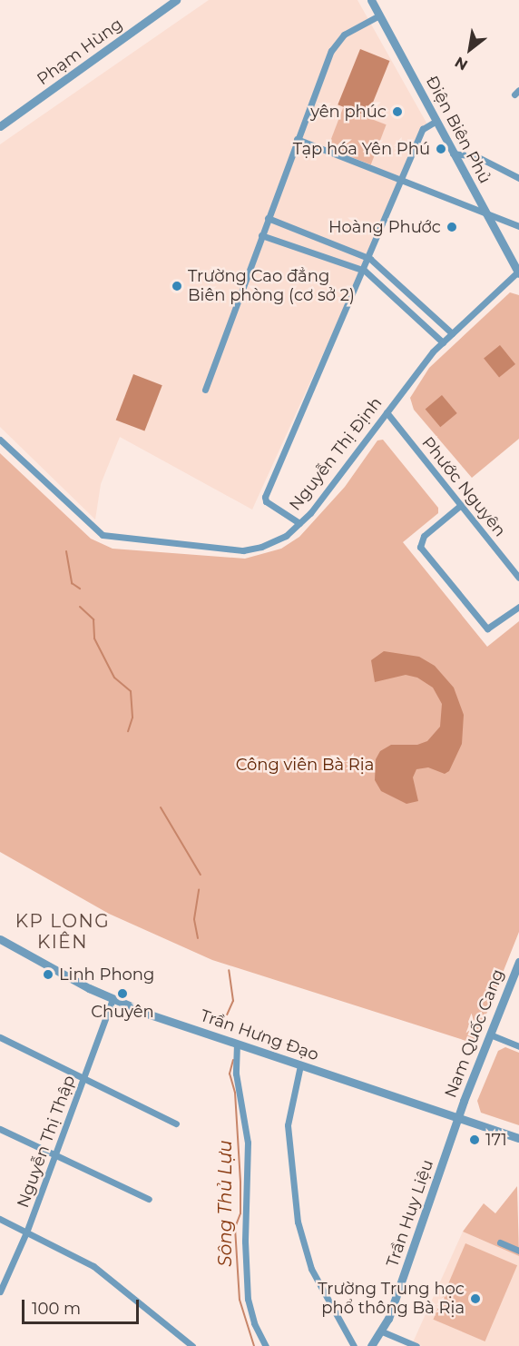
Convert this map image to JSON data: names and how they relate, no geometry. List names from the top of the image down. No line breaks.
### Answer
{"streets":{"street":["Phạm Hùng","Điện Biên Phủ","Nguyễn Thị Định","Phước Nguyên","Nam Quốc Cang","Trần Hưng Đạo","Nguyễn Thị Thập","Trần Huy Liệu"]},"crossings":[["Điện Biên Phủ","Nguyễn Thị Định"],["Nguyễn Thị Định","Phước Nguyên"],["Nam Quốc Cang","Trần Hưng Đạo"],["Nam Quốc Cang","Trần Huy Liệu"],["Trần Hưng Đạo","Nguyễn Thị Thập"],["Trần Hưng Đạo","Trần Huy Liệu"]],"districts":["KP LONG KIÊN"],"water":["Sông Thủ Lựu"],"parks":["Công viên Bà Rịa"],"places":["yên phúc","Tạp hóa Yên Phú","Hoàng Phước","Trường Cao đẳng Biên phòng (cơ sở 2)","Linh Phong","Chuyên","171","Trường Trung học phổ thông Bà Rịa"],"scale_bar":"100 m","north":"bottom left"}
